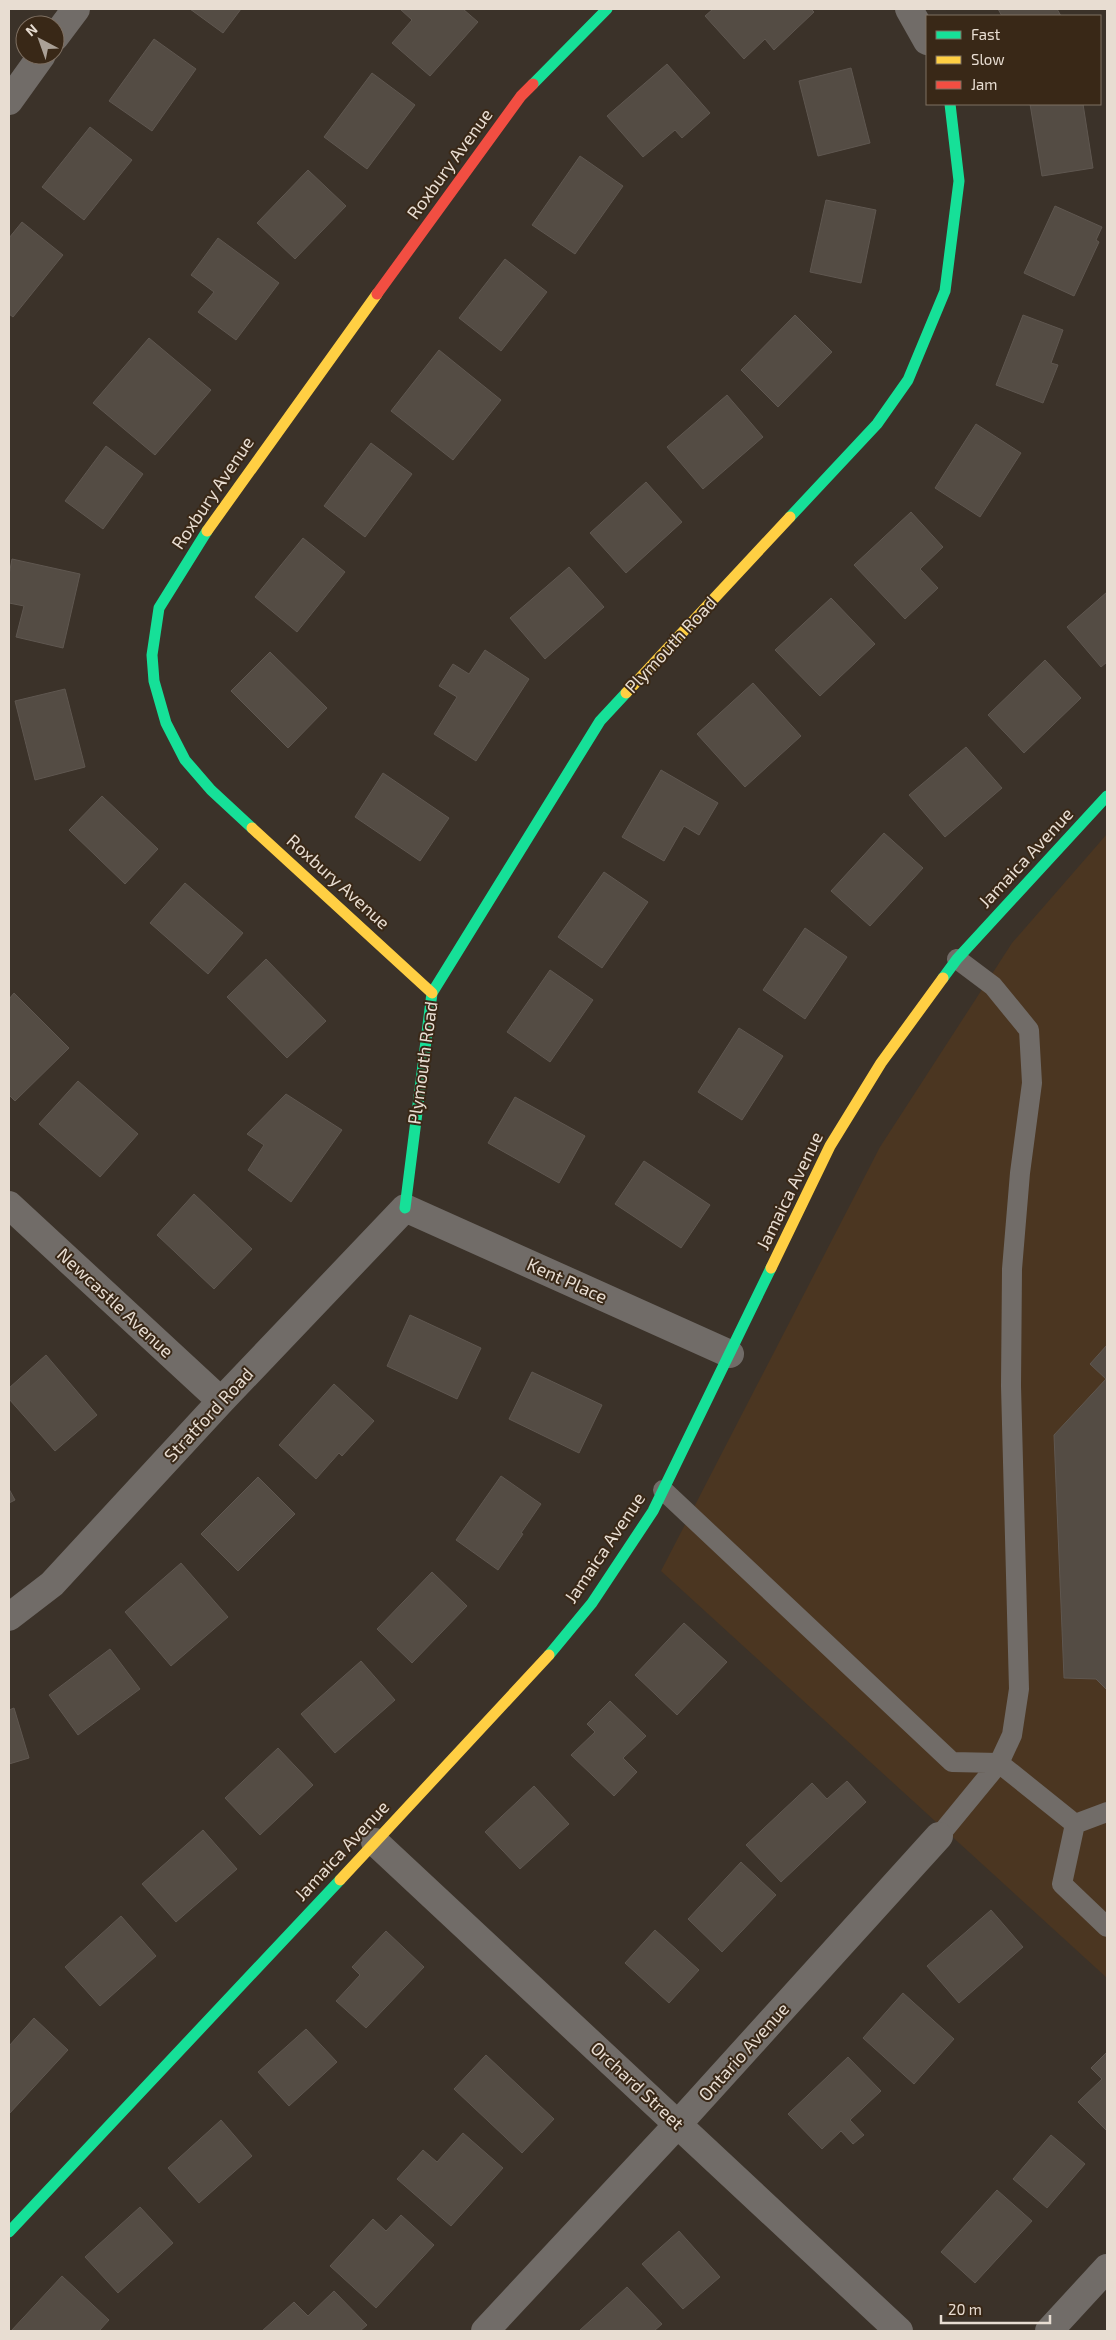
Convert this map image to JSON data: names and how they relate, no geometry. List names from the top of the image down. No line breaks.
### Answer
{"streets":{"street":["Roxbury Avenue","Plymouth Road","Jamaica Avenue","Kent Place","Newcastle Avenue","Stratford Road","Ontario Avenue","Orchard Street"]},"crossings":[["Roxbury Avenue","Plymouth Road"],["Plymouth Road","Kent Place"],["Plymouth Road","Stratford Road"],["Jamaica Avenue","Kent Place"],["Jamaica Avenue","Orchard Street"],["Kent Place","Stratford Road"],["Newcastle Avenue","Stratford Road"],["Ontario Avenue","Orchard Street"]],"legend":["Fast","Slow","Jam"],"scale_bar":"20 m","north":"top left"}
